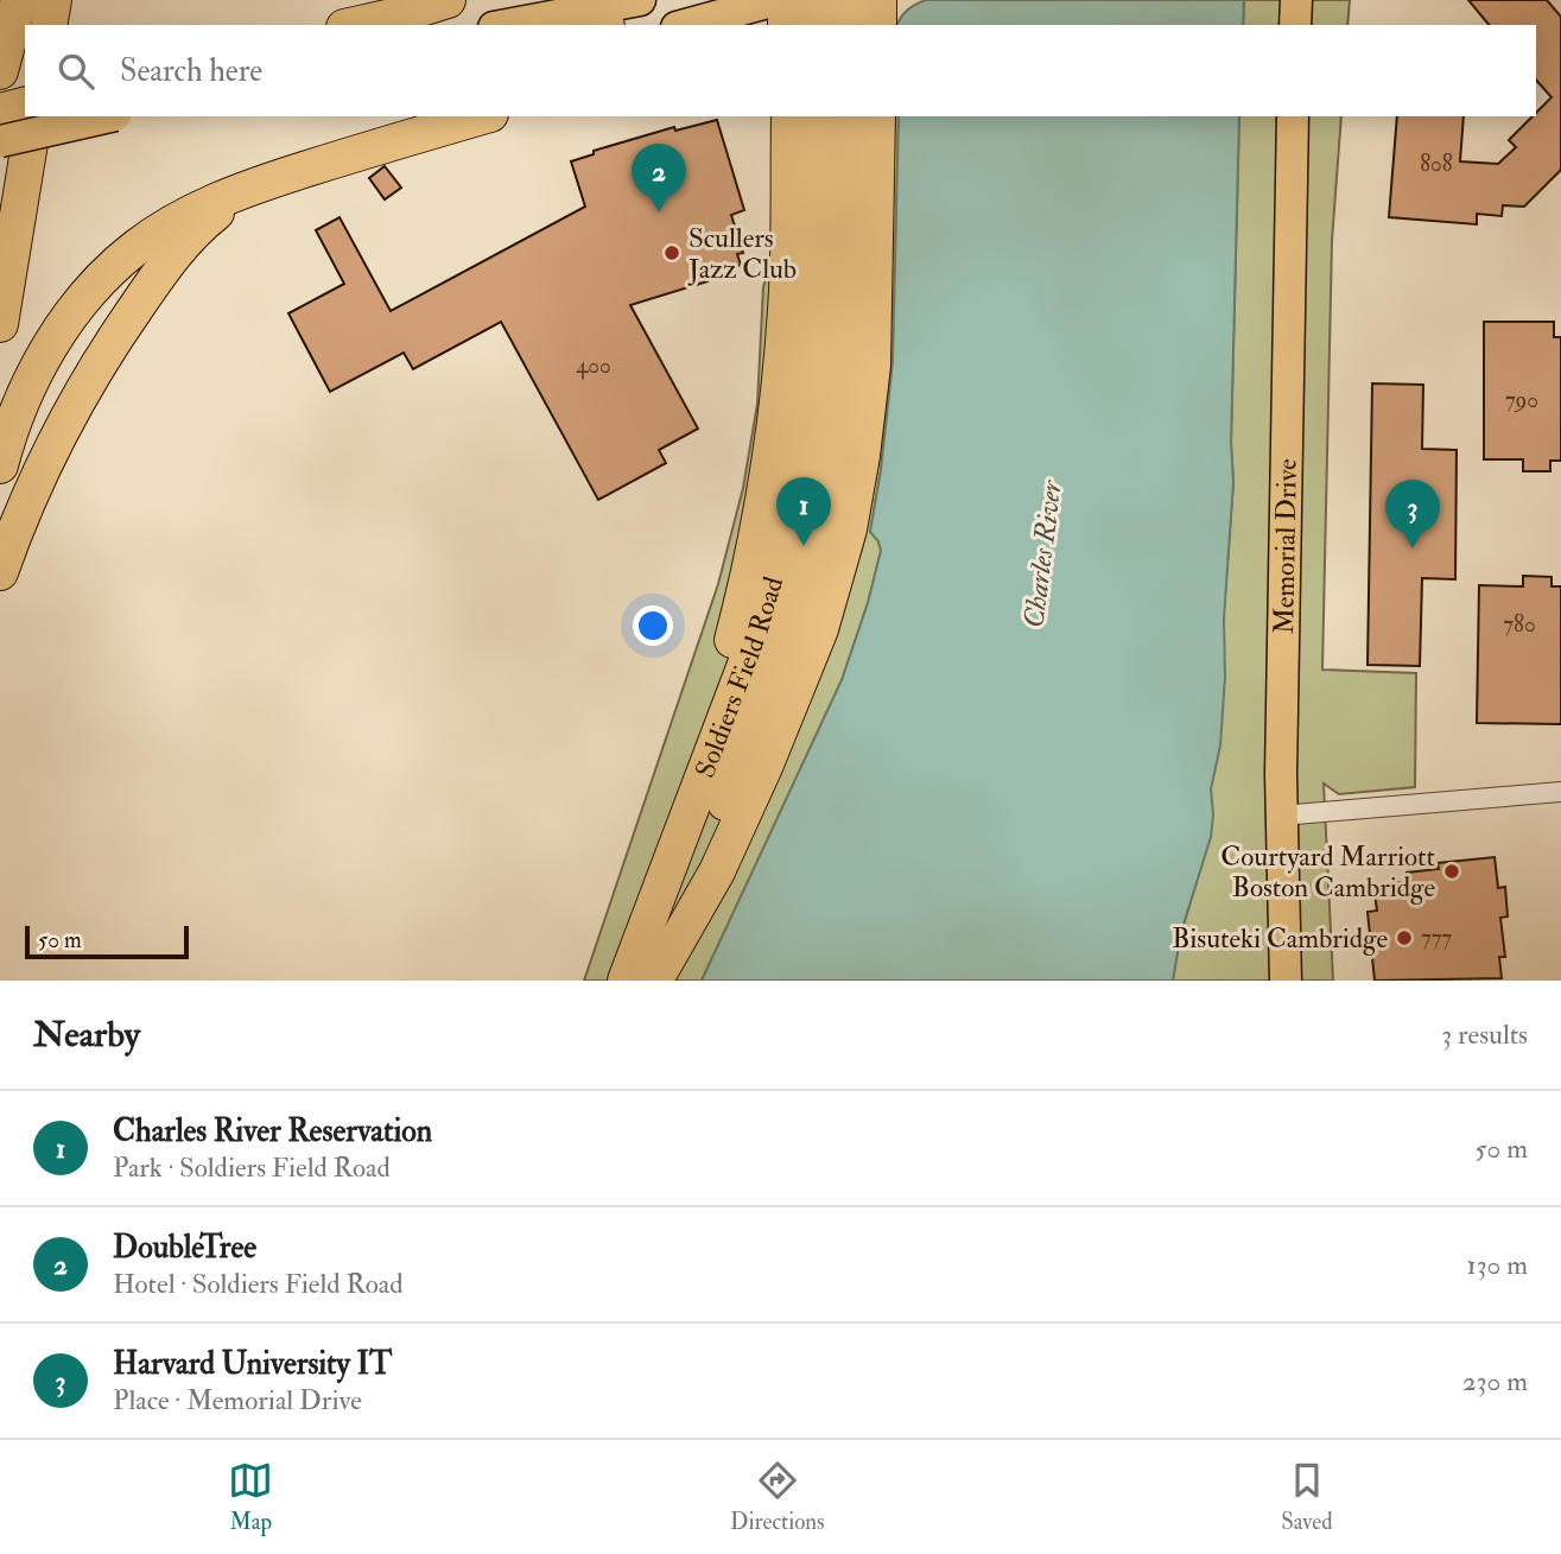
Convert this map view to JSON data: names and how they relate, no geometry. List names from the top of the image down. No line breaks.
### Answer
{"streets":{"highway":["Soldiers Field Road"],"main road":["Memorial Drive"]},"water":["Charles River"],"places":["Scullers Jazz Club","Courtyard Marriott Boston Cambridge","Bisuteki Cambridge"],"house_numbers":["808","400","790","780","777"],"scale_bar":"50 m","page":{"search":"Search here","pins":["2","1","3"],"scale":"50 m","heading":["Nearby","3 results"],"list":[{"mark":"1","name":"Charles River Reservation","note":"Park · Soldiers Field Road","value":"50 m"},{"mark":"2","name":"DoubleTree","note":"Hotel · Soldiers Field Road","value":"130 m"},{"mark":"3","name":"Harvard University IT","note":"Place · Memorial Drive","value":"230 m"}],"nav":["Map","Directions","Saved"]}}
